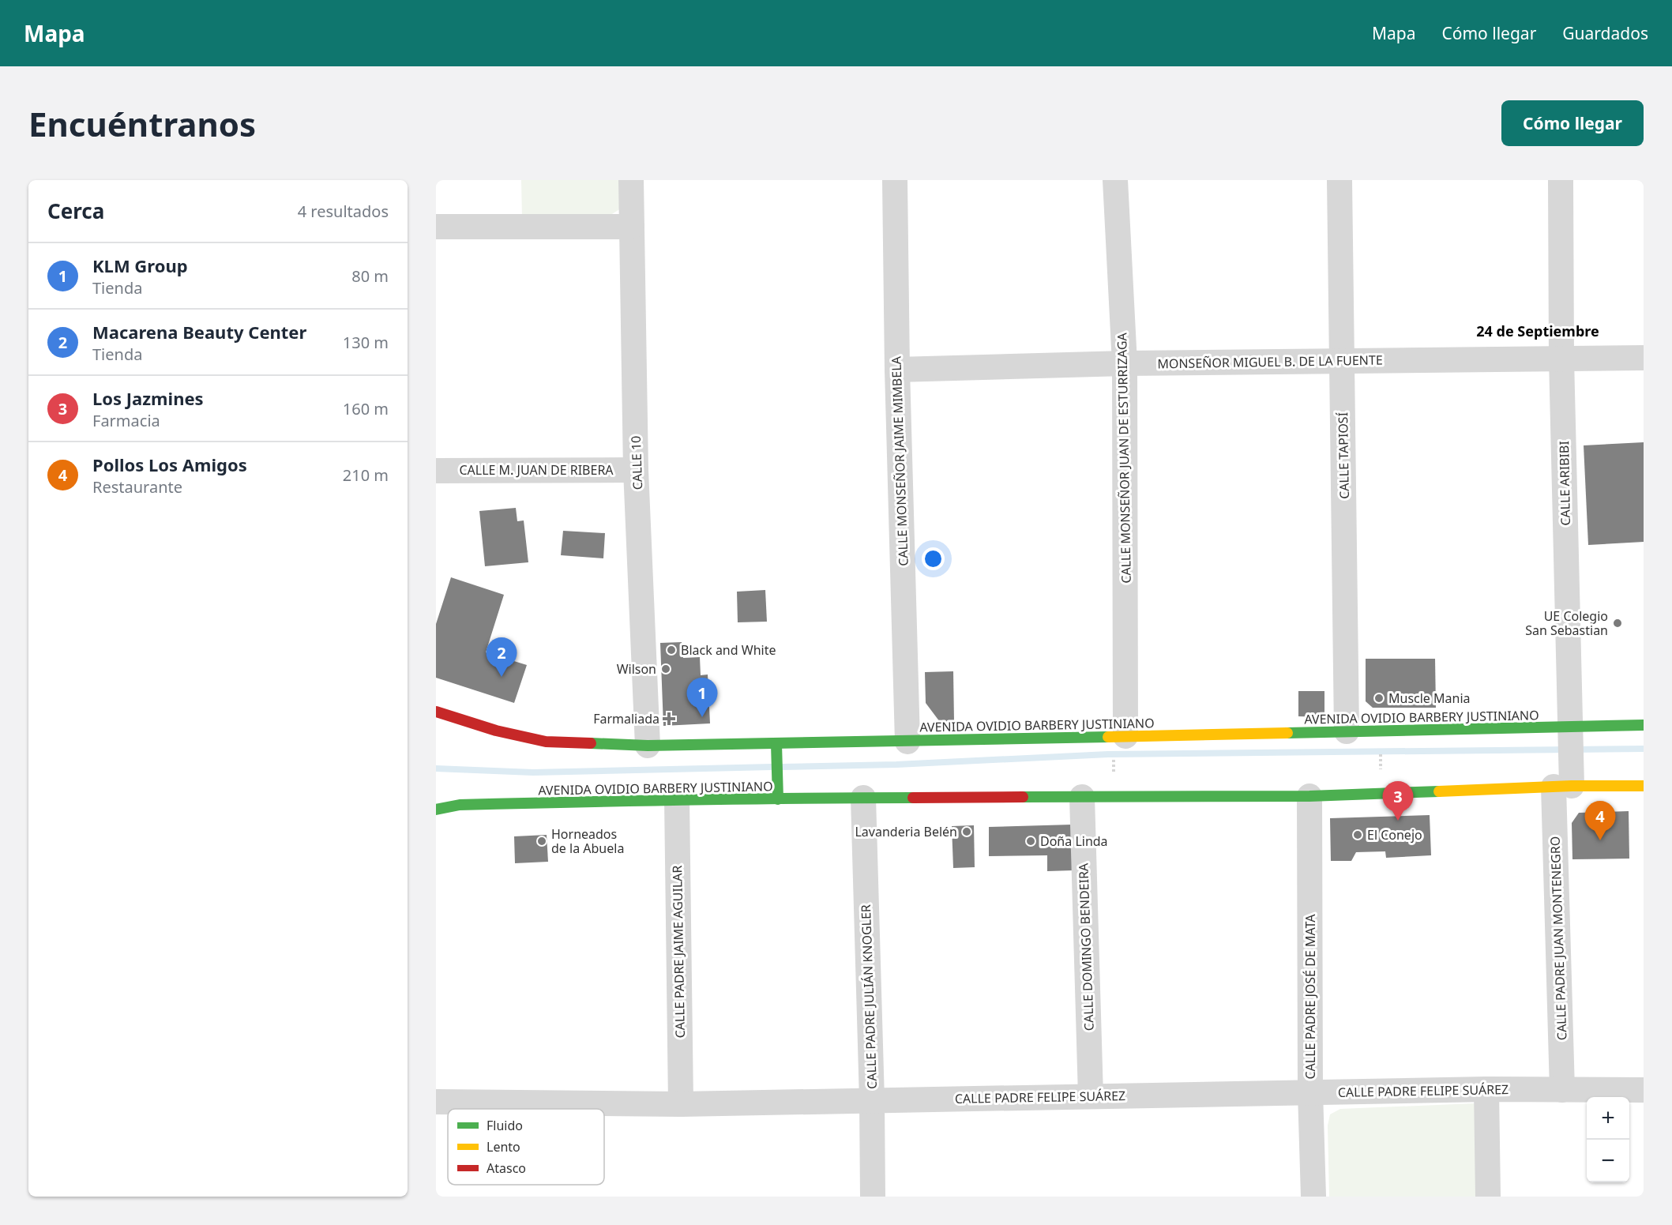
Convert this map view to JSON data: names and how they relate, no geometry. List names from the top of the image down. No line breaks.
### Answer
{"streets":{"street":["MONSEÑOR MIGUEL B. DE LA FUENTE","CALLE TAPIOSÍ","CALLE MONSEÑOR JUAN DE ESTURRIZAGA","CALLE MONSEÑOR JAIME MIMBELA","CALLE 10","CALLE M. JUAN DE RIBERA","CALLE ARIBIBI","AVENIDA OVIDIO BARBERY JUSTINIANO","CALLE PADRE JUAN MONTENEGRO","CALLE DOMINGO BENDEIRA","CALLE PADRE JAIME AGUILAR","CALLE PADRE JULIÁN KNOGLER","CALLE PADRE JOSÉ DE MATA","CALLE PADRE FELIPE SUÁREZ"]},"crossings":[["MONSEÑOR MIGUEL B. DE LA FUENTE","CALLE TAPIOSÍ"],["MONSEÑOR MIGUEL B. DE LA FUENTE","CALLE MONSEÑOR JUAN DE ESTURRIZAGA"],["MONSEÑOR MIGUEL B. DE LA FUENTE","CALLE MONSEÑOR JAIME MIMBELA"],["MONSEÑOR MIGUEL B. DE LA FUENTE","CALLE ARIBIBI"],["CALLE TAPIOSÍ","AVENIDA OVIDIO BARBERY JUSTINIANO"],["CALLE MONSEÑOR JUAN DE ESTURRIZAGA","AVENIDA OVIDIO BARBERY JUSTINIANO"],["CALLE MONSEÑOR JAIME MIMBELA","AVENIDA OVIDIO BARBERY JUSTINIANO"],["CALLE 10","CALLE M. JUAN DE RIBERA"],["CALLE 10","AVENIDA OVIDIO BARBERY JUSTINIANO"],["CALLE ARIBIBI","AVENIDA OVIDIO BARBERY JUSTINIANO"],["CALLE ARIBIBI","CALLE PADRE JUAN MONTENEGRO"],["AVENIDA OVIDIO BARBERY JUSTINIANO","CALLE PADRE JUAN MONTENEGRO"],["AVENIDA OVIDIO BARBERY JUSTINIANO","CALLE DOMINGO BENDEIRA"],["AVENIDA OVIDIO BARBERY JUSTINIANO","CALLE PADRE JAIME AGUILAR"],["AVENIDA OVIDIO BARBERY JUSTINIANO","CALLE PADRE JULIÁN KNOGLER"],["AVENIDA OVIDIO BARBERY JUSTINIANO","CALLE PADRE JOSÉ DE MATA"],["CALLE PADRE JUAN MONTENEGRO","CALLE PADRE FELIPE SUÁREZ"],["CALLE DOMINGO BENDEIRA","CALLE PADRE FELIPE SUÁREZ"],["CALLE PADRE JAIME AGUILAR","CALLE PADRE FELIPE SUÁREZ"],["CALLE PADRE JULIÁN KNOGLER","CALLE PADRE FELIPE SUÁREZ"],["CALLE PADRE JOSÉ DE MATA","CALLE PADRE FELIPE SUÁREZ"]],"districts":["24 de Septiembre"],"places":{"other":["UE Colegio San Sebastian","Black and White","Wilson","Muscle Mania","Lavanderia Belén","El Conejo","Horneados de la Abuela","Doña Linda"],"health":["Farmaliada"]},"legend":["Fluido","Lento","Atasco"],"page":{"header":"Mapa","nav":["Mapa","Cómo llegar","Guardados"],"buttons":"Cómo llegar","title":"Encuéntranos","heading":["Cerca","4 resultados"],"list":[{"mark":"1","name":"KLM Group","note":"Tienda","value":"80 m"},{"mark":"2","name":"Macarena Beauty Center","note":"Tienda","value":"130 m"},{"mark":"3","name":"Los Jazmines","note":"Farmacia","value":"160 m"},{"mark":"4","name":"Pollos Los Amigos","note":"Restaurante","value":"210 m"}],"pins":["2","1","3","4"],"map_buttons":["+","−"]}}
